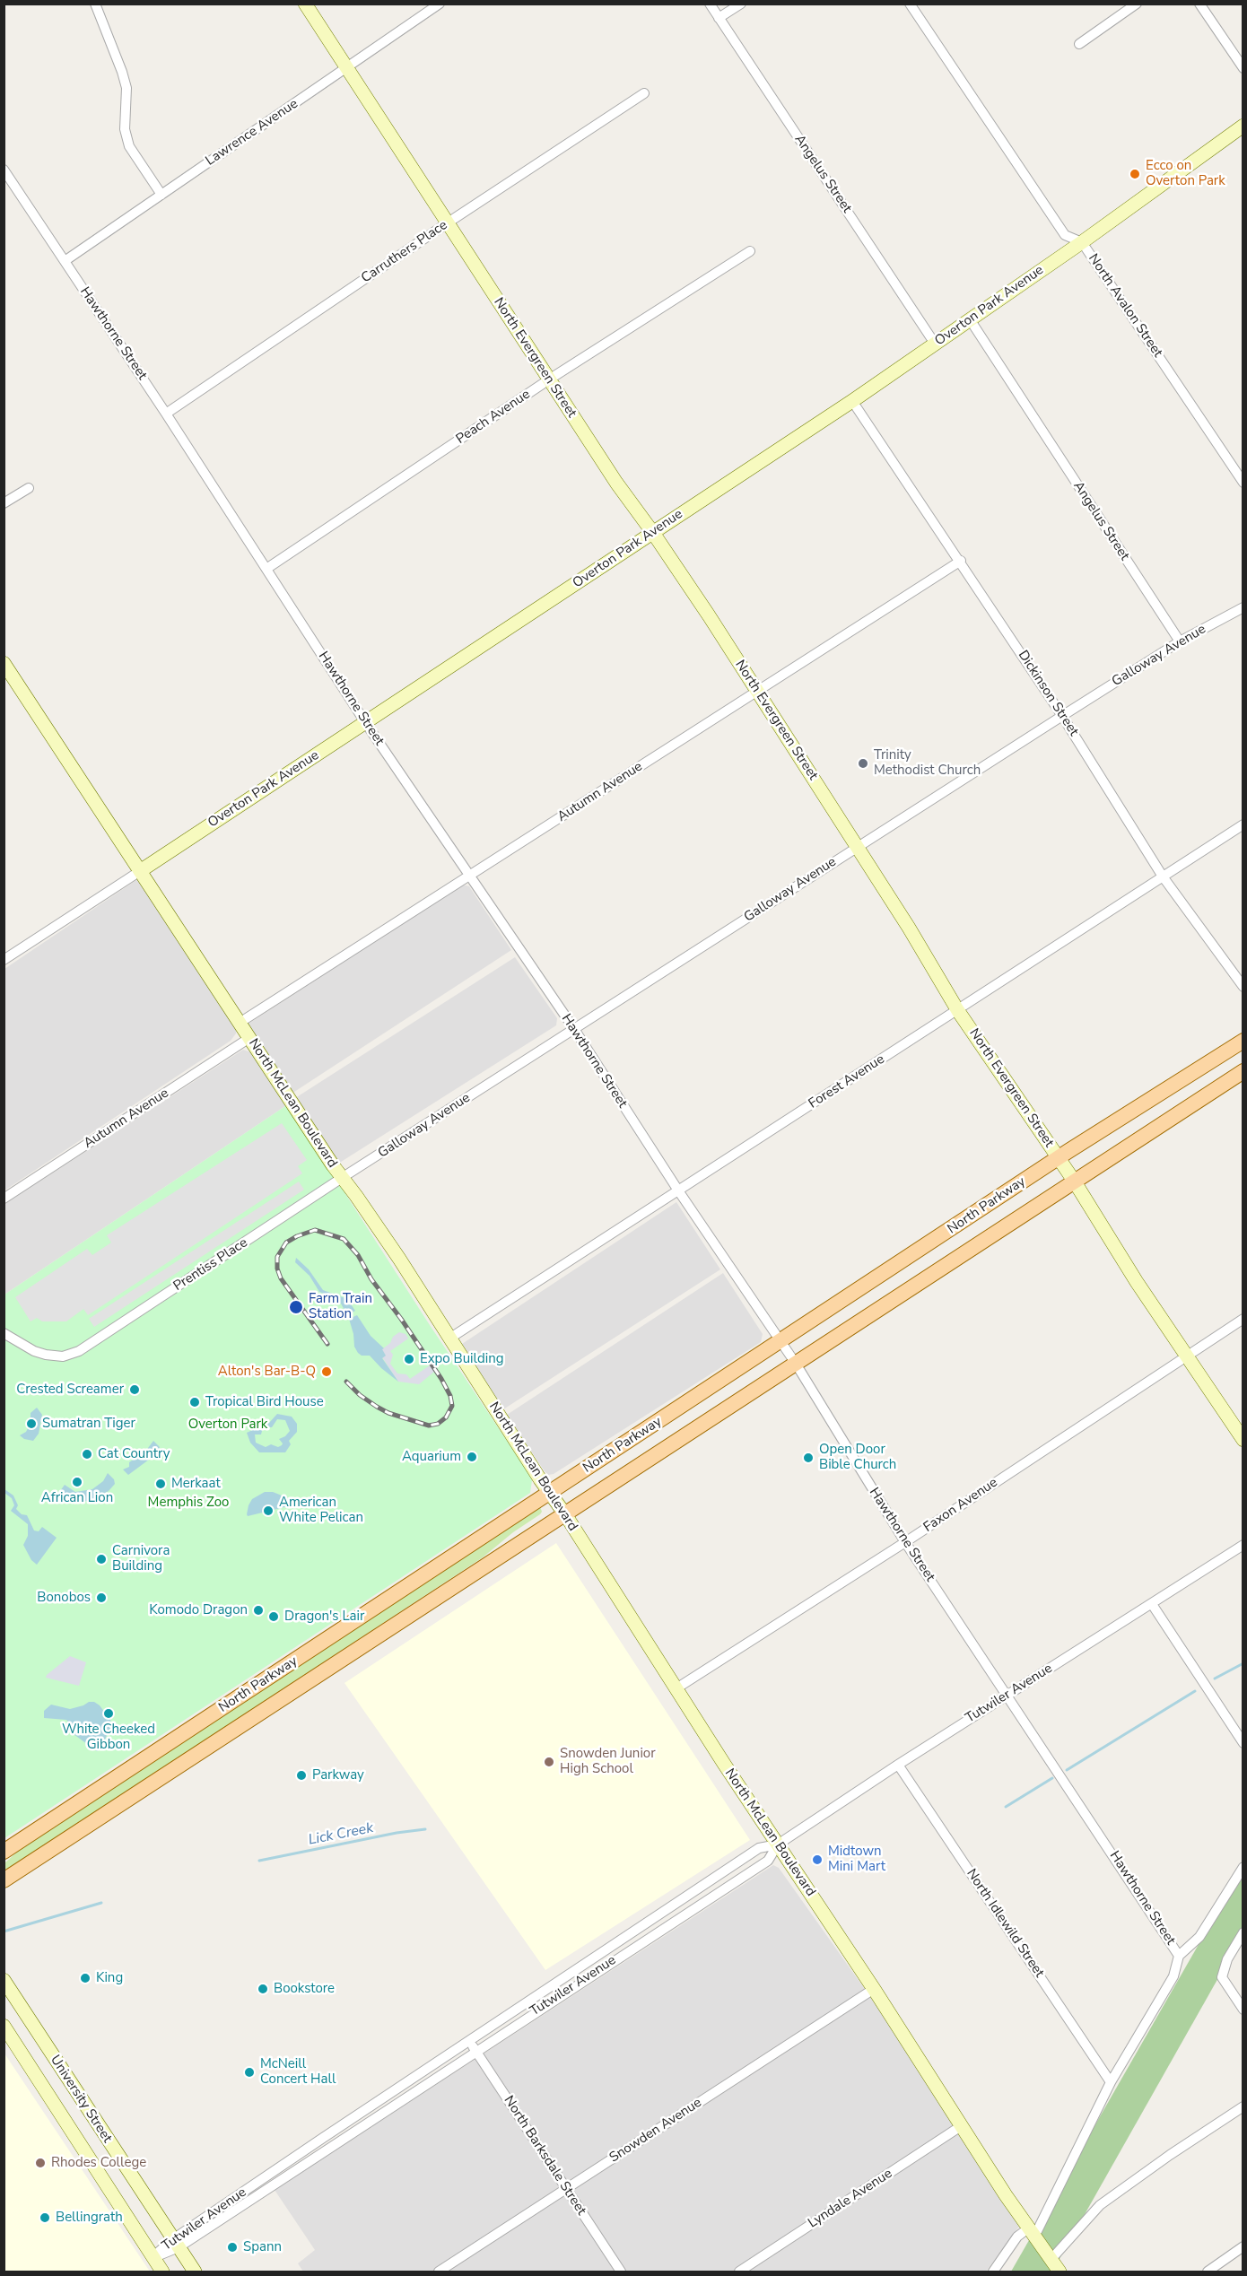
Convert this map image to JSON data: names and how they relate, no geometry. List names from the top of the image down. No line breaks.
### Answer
{"streets":{"main road":["North Parkway"],"street":["Lawrence Avenue","Angelus Street","Carruthers Place","Overton Park Avenue","North Avalon Street","Hawthorne Street","North Evergreen Street","Peach Avenue","Galloway Avenue","Dickinson Street","Autumn Avenue","Forest Avenue","North McLean Boulevard","Prentiss Place","Faxon Avenue","Tutwiler Avenue","North Idlewild Street","University Street","Snowden Avenue","North Barksdale Street","Lyndale Avenue"]},"crossings":[["Lawrence Avenue","Hawthorne Street"],["Lawrence Avenue","North Evergreen Street"],["Angelus Street","Overton Park Avenue"],["Angelus Street","Galloway Avenue"],["Carruthers Place","Hawthorne Street"],["Carruthers Place","North Evergreen Street"],["Overton Park Avenue","North Avalon Street"],["Overton Park Avenue","Hawthorne Street"],["Overton Park Avenue","North Evergreen Street"],["Overton Park Avenue","Dickinson Street"],["Overton Park Avenue","North McLean Boulevard"],["Hawthorne Street","Peach Avenue"],["Hawthorne Street","Galloway Avenue"],["Hawthorne Street","Autumn Avenue"],["Hawthorne Street","Forest Avenue"],["Hawthorne Street","North Parkway"],["Hawthorne Street","Faxon Avenue"],["Hawthorne Street","Tutwiler Avenue"],["North Evergreen Street","Peach Avenue"],["North Evergreen Street","Galloway Avenue"],["North Evergreen Street","Autumn Avenue"],["North Evergreen Street","Forest Avenue"],["North Evergreen Street","North Parkway"],["North Evergreen Street","Faxon Avenue"],["Galloway Avenue","Dickinson Street"],["Galloway Avenue","North McLean Boulevard"],["Galloway Avenue","Prentiss Place"],["Dickinson Street","Autumn Avenue"],["Dickinson Street","Forest Avenue"],["Autumn Avenue","North McLean Boulevard"],["Forest Avenue","North McLean Boulevard"],["North McLean Boulevard","North Parkway"],["North McLean Boulevard","Prentiss Place"],["North McLean Boulevard","Faxon Avenue"],["North McLean Boulevard","Tutwiler Avenue"],["North McLean Boulevard","Snowden Avenue"],["North McLean Boulevard","Lyndale Avenue"],["Tutwiler Avenue","North Idlewild Street"],["Tutwiler Avenue","University Street"],["Tutwiler Avenue","North Barksdale Street"],["Snowden Avenue","North Barksdale Street"]],"water":["Lick Creek"],"parks":["Overton Park","Memphis Zoo"],"places":["Ecco on Overton Park","Trinity Methodist Church","Farm Train Station","Expo Building","Alton's Bar-B-Q","Crested Screamer","Tropical Bird House","Sumatran Tiger","Cat Country","Aquarium","Open Door Bible Church","African Lion","Merkaat","American White Pelican","Carnivora Building","Bonobos","Komodo Dragon","Dragon's Lair","White Cheeked Gibbon","Snowden Junior High School","Parkway","Midtown Mini Mart","King","Bookstore","McNeill Concert Hall","Rhodes College","Bellingrath","Spann"]}
